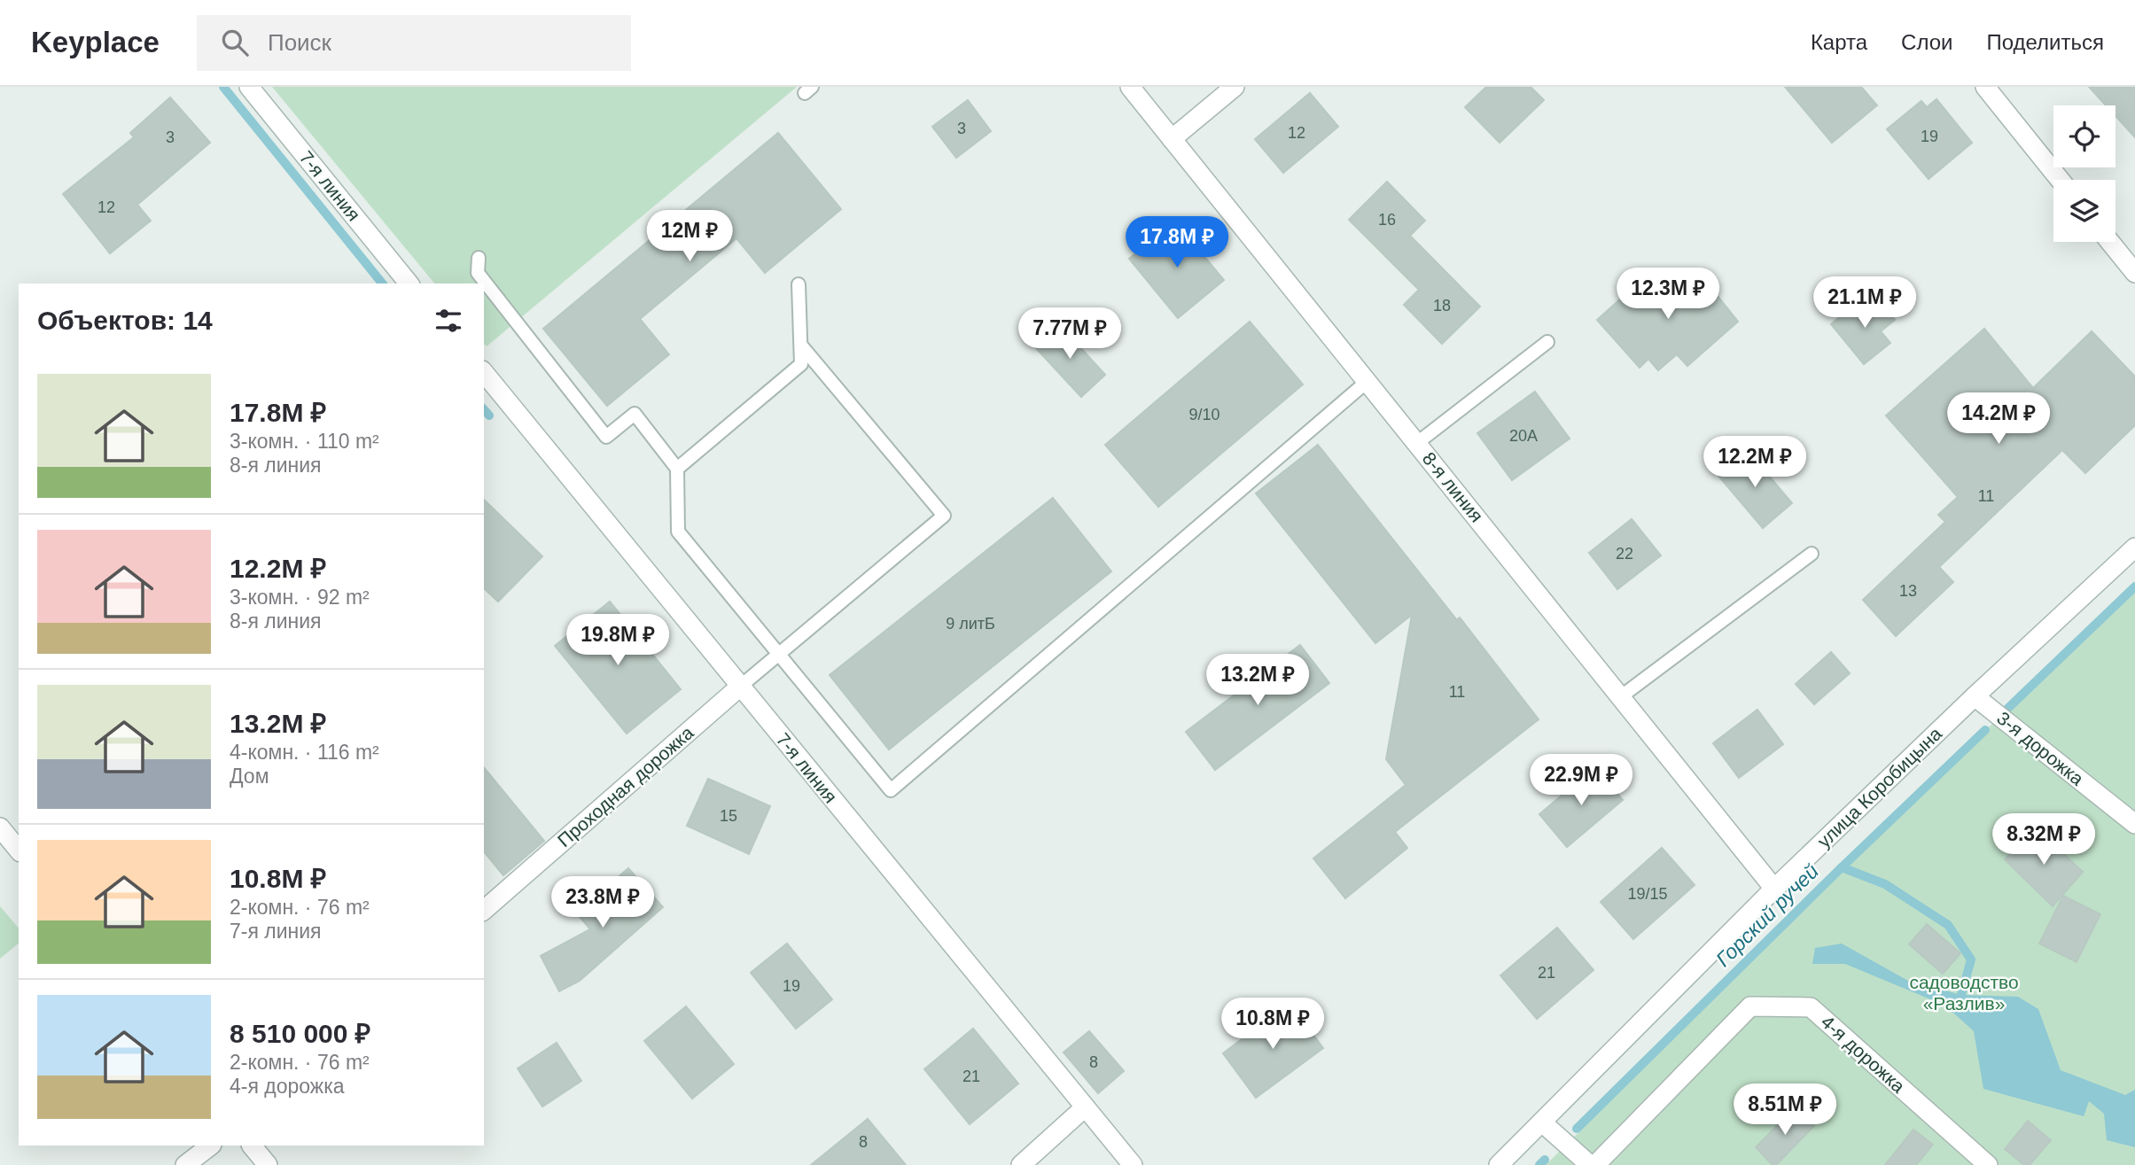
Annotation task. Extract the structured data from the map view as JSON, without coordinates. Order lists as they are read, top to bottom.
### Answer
{
  "streets": {
    "street": [
      "7-я линия",
      "8-я линия",
      "3-я дорожка",
      "Проходная дорожка",
      "улица Коробицына",
      "4-я дорожка"
    ]
  },
  "crossings": [
    ["7-я линия", "Проходная дорожка"],
    ["8-я линия", "улица Коробицына"],
    ["3-я дорожка", "улица Коробицына"]
  ],
  "water": ["Горский ручей"],
  "parks": ["садоводство «Разлив»"],
  "house_numbers": [
    "3",
    "12",
    "19",
    "3",
    "12",
    "16",
    "18",
    "9/10",
    "20А",
    "11",
    "22",
    "13",
    "9 литБ",
    "11",
    "15",
    "19/15",
    "21",
    "19",
    "8",
    "21",
    "8"
  ],
  "page": {
    "header": "Keyplace",
    "search": "Поиск",
    "nav": ["Карта", "Слои", "Поделиться"],
    "price": [
      "12M ₽",
      "17.8M ₽",
      "12.3M ₽",
      "21.1M ₽",
      "7.77M ₽",
      "14.2M ₽",
      "12.2M ₽",
      "19.8M ₽",
      "13.2M ₽",
      "22.9M ₽",
      "8.32M ₽",
      "23.8M ₽",
      "10.8M ₽",
      "8.51M ₽"
    ],
    "heading": "Объектов: 14",
    "list": [
      {
        "name": "17.8M ₽",
        "note": "3-комн. · 110 m² · 8-я линия"
      },
      {
        "name": "12.2M ₽",
        "note": "3-комн. · 92 m² · 8-я линия"
      },
      {
        "name": "13.2M ₽",
        "note": "4-комн. · 116 m² · Дом"
      },
      {
        "name": "10.8M ₽",
        "note": "2-комн. · 76 m² · 7-я линия"
      },
      {
        "name": "8 510 000 ₽",
        "note": "2-комн. · 76 m² · 4-я дорожка"
      }
    ]
  }
}
